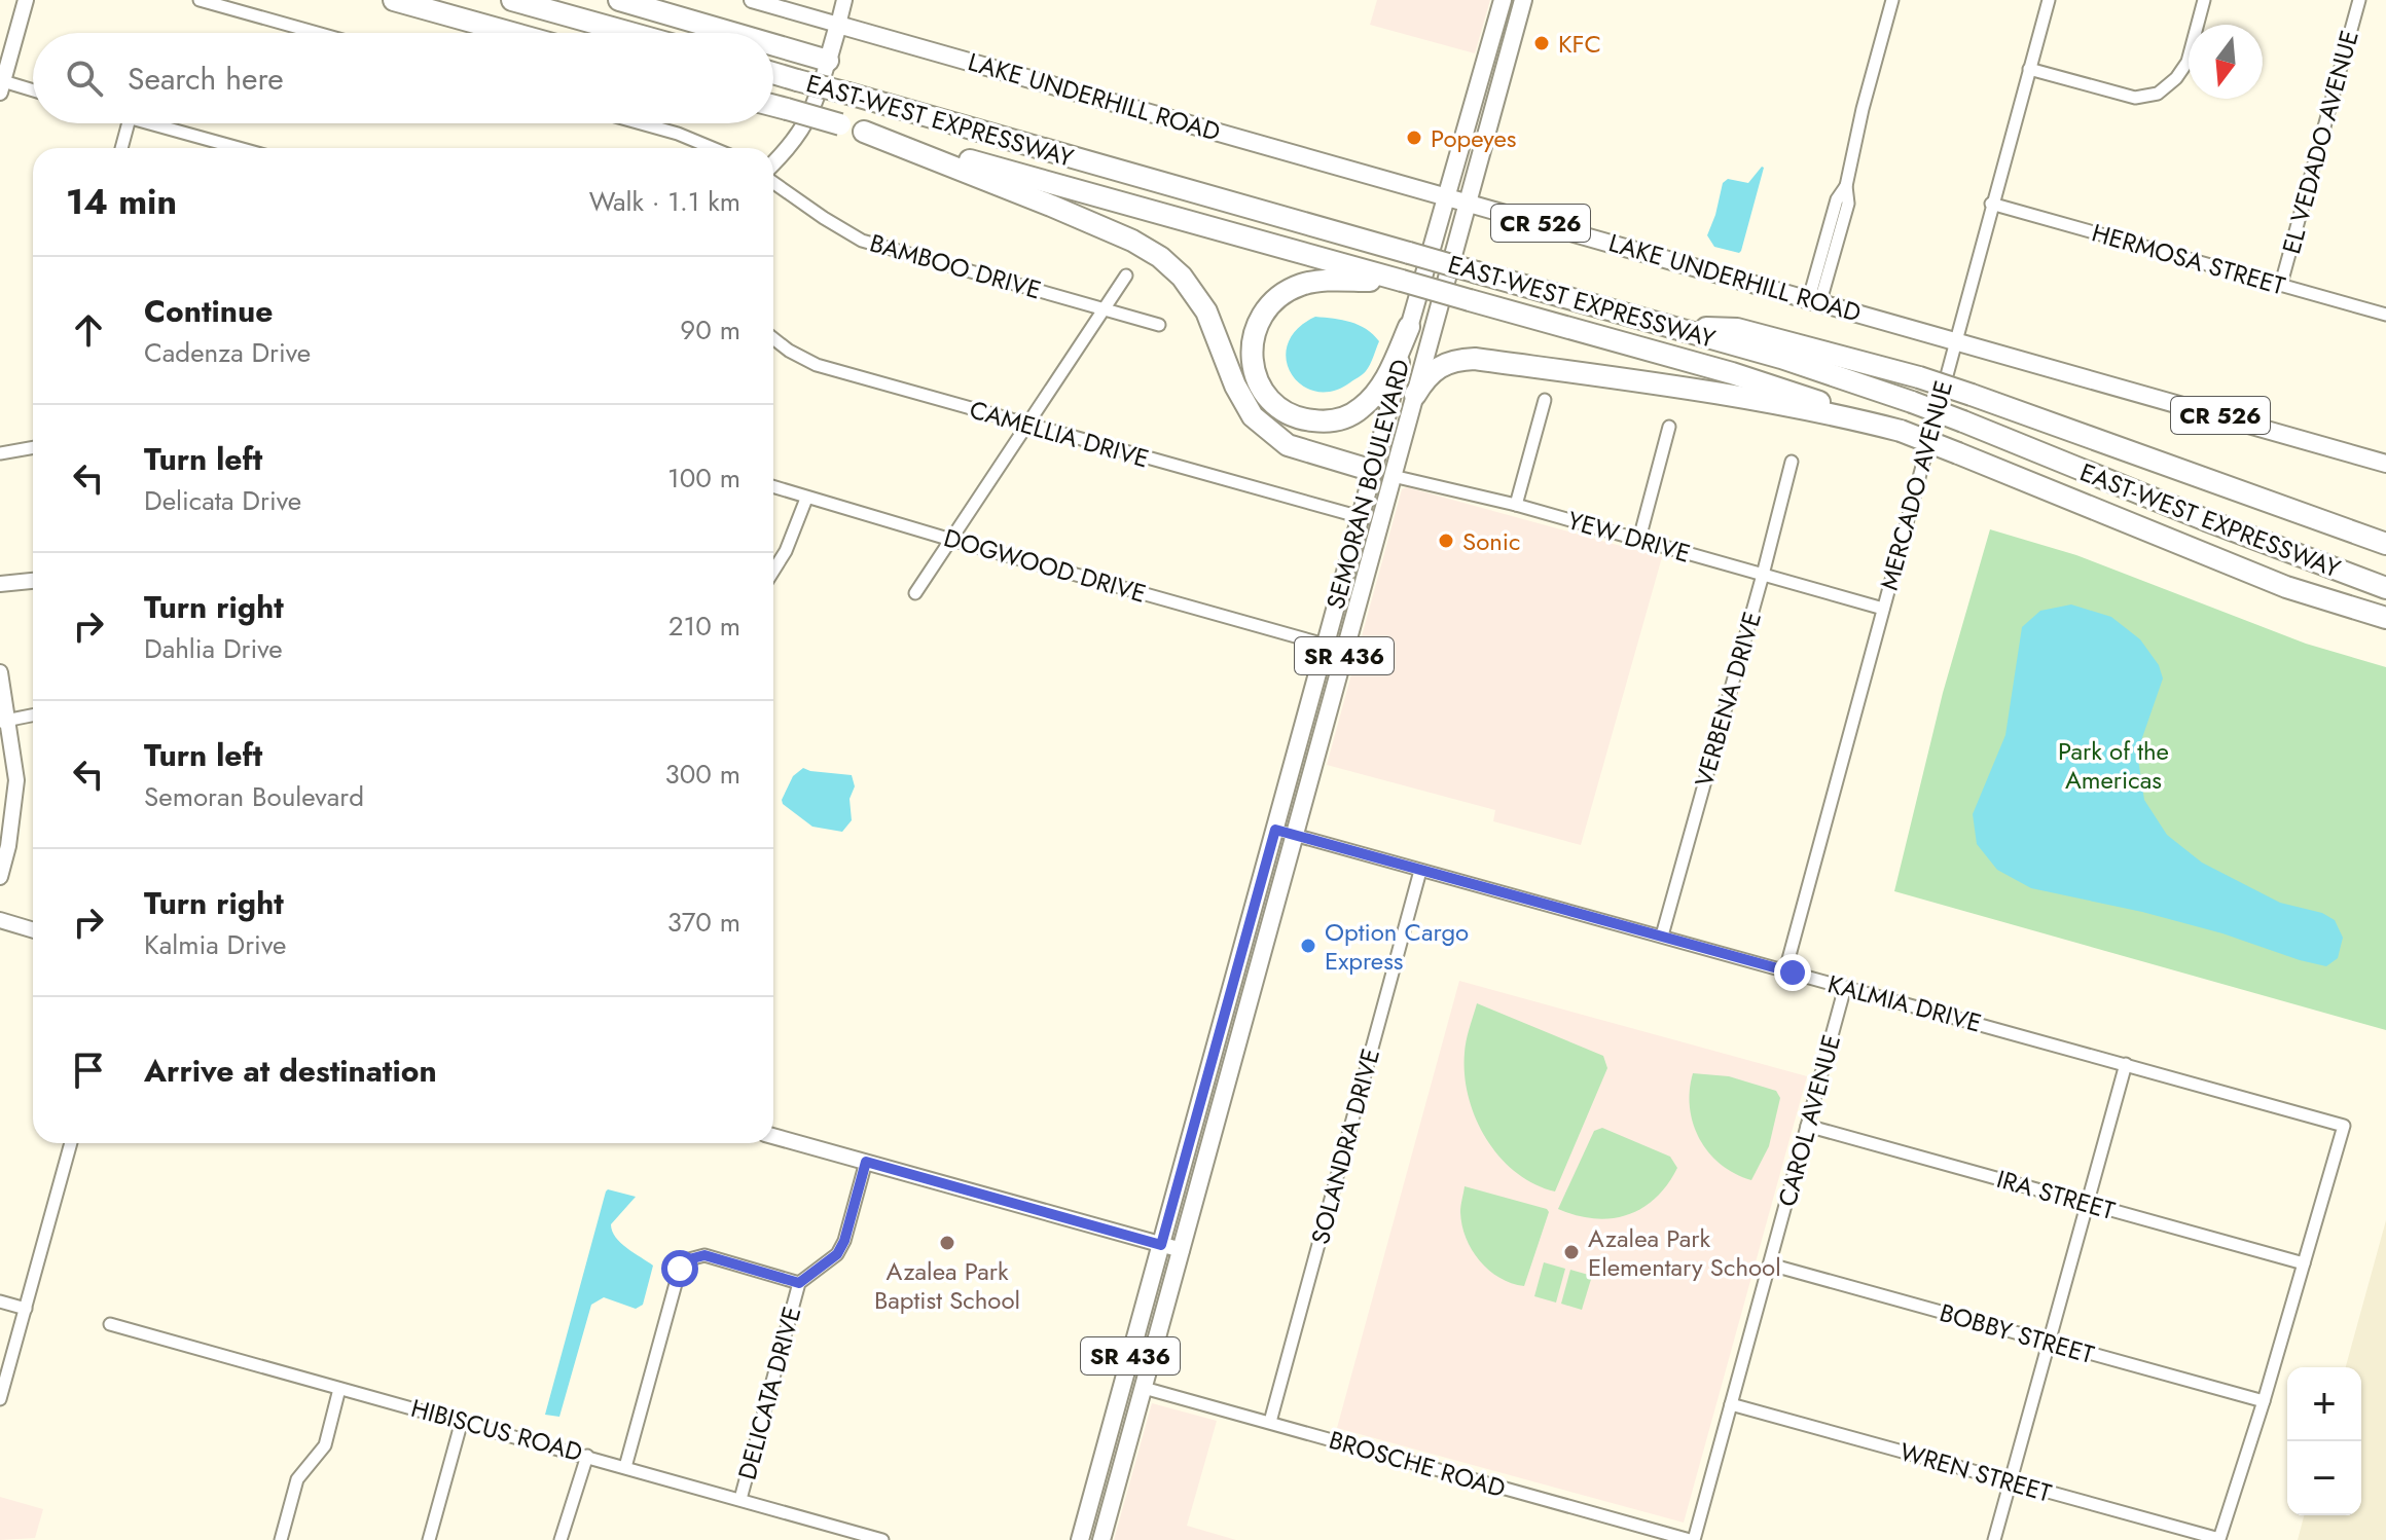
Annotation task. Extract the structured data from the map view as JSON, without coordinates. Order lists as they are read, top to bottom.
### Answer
{
  "streets": {
    "highway": ["EAST-WEST EXPRESSWAY"],
    "main road": [
      "LAKE UNDERHILL ROAD",
      "CR 526",
      "SEMORAN BOULEVARD",
      "SR 436"
    ],
    "street": [
      "EL VEDADO AVENUE",
      "HERMOSA STREET",
      "BAMBOO DRIVE",
      "CAMELLIA DRIVE",
      "MERCADO AVENUE",
      "YEW DRIVE",
      "DOGWOOD DRIVE",
      "VERBENA DRIVE",
      "KALMIA DRIVE",
      "CAROL AVENUE",
      "SOLANDRA DRIVE",
      "IRA STREET",
      "BOBBY STREET",
      "DELICATA DRIVE",
      "HIBISCUS ROAD",
      "BROSCHE ROAD",
      "WREN STREET"
    ]
  },
  "crossings": [
    ["LAKE UNDERHILL ROAD", "SEMORAN BOULEVARD"],
    ["LAKE UNDERHILL ROAD", "MERCADO AVENUE"],
    ["EL VEDADO AVENUE", "HERMOSA STREET"],
    ["HERMOSA STREET", "MERCADO AVENUE"],
    ["CAMELLIA DRIVE", "SEMORAN BOULEVARD"],
    ["SEMORAN BOULEVARD", "YEW DRIVE"],
    ["SEMORAN BOULEVARD", "DOGWOOD DRIVE"],
    ["SEMORAN BOULEVARD", "KALMIA DRIVE"],
    ["SEMORAN BOULEVARD", "BROSCHE ROAD"],
    ["MERCADO AVENUE", "YEW DRIVE"],
    ["MERCADO AVENUE", "KALMIA DRIVE"],
    ["YEW DRIVE", "VERBENA DRIVE"],
    ["VERBENA DRIVE", "KALMIA DRIVE"],
    ["KALMIA DRIVE", "CAROL AVENUE"],
    ["KALMIA DRIVE", "SOLANDRA DRIVE"],
    ["KALMIA DRIVE", "IRA STREET"],
    ["CAROL AVENUE", "IRA STREET"],
    ["CAROL AVENUE", "BOBBY STREET"],
    ["CAROL AVENUE", "BROSCHE ROAD"],
    ["CAROL AVENUE", "WREN STREET"],
    ["SOLANDRA DRIVE", "BROSCHE ROAD"],
    ["DELICATA DRIVE", "HIBISCUS ROAD"]
  ],
  "parks": ["Park of the Americas"],
  "places": [
    "KFC",
    "Popeyes",
    "Sonic",
    "Option Cargo Express",
    "Azalea Park Baptist School",
    "Azalea Park Elementary School"
  ],
  "north": "bottom",
  "page": {
    "search": "Search here",
    "heading": ["14 min", "Walk · 1.1 km"],
    "list": [
      ["Continue", "Cadenza Drive", "90 m"],
      ["Turn left", "Delicata Drive", "100 m"],
      ["Turn right", "Dahlia Drive", "210 m"],
      ["Turn left", "Semoran Boulevard", "300 m"],
      ["Turn right", "Kalmia Drive", "370 m"],
      "Arrive at destination"
    ],
    "map_buttons": ["+", "−"]
  }
}
